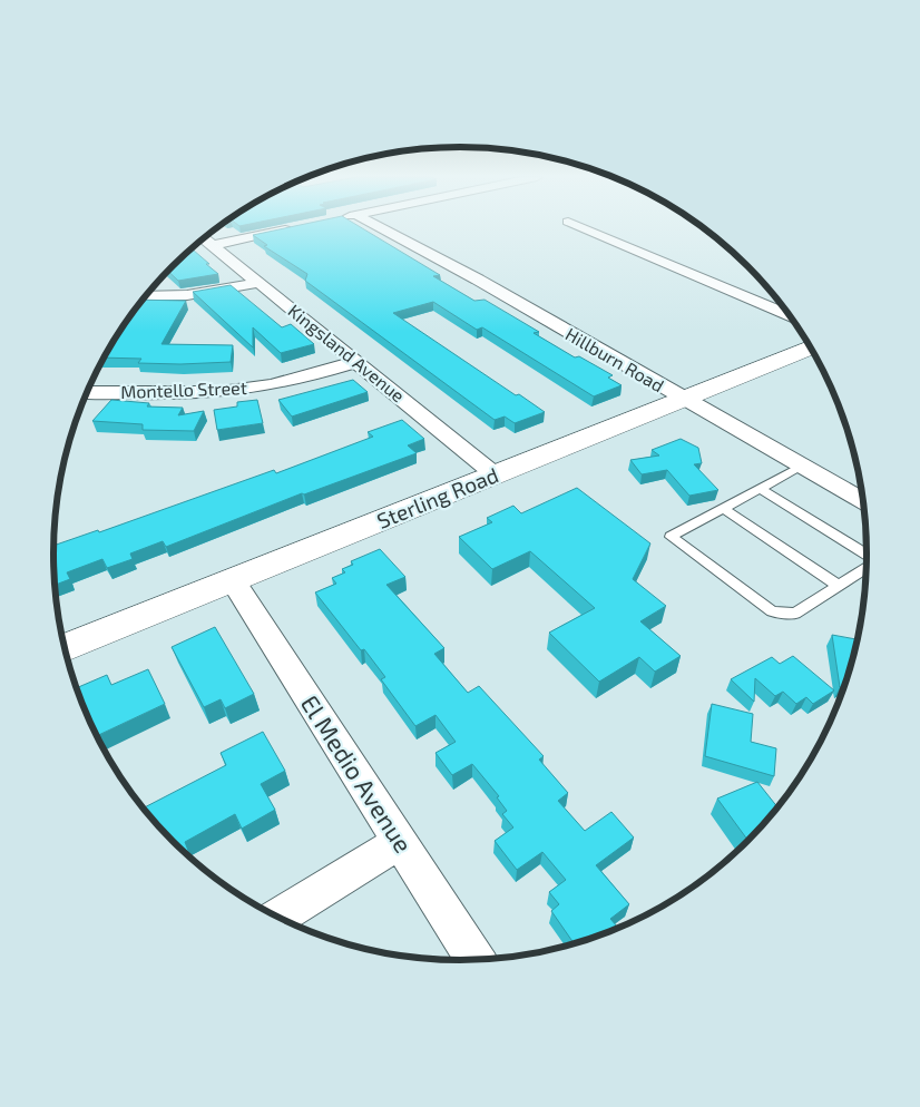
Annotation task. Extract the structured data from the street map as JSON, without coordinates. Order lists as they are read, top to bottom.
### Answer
{
  "streets": {
    "street": [
      "Kingsland Avenue",
      "Hillburn Road",
      "Montello Street",
      "Sterling Road",
      "El Medio Avenue"
    ]
  },
  "crossings": [
    ["Kingsland Avenue", "Montello Street"],
    ["Kingsland Avenue", "Sterling Road"],
    ["Hillburn Road", "Sterling Road"],
    ["Sterling Road", "El Medio Avenue"]
  ]
}
